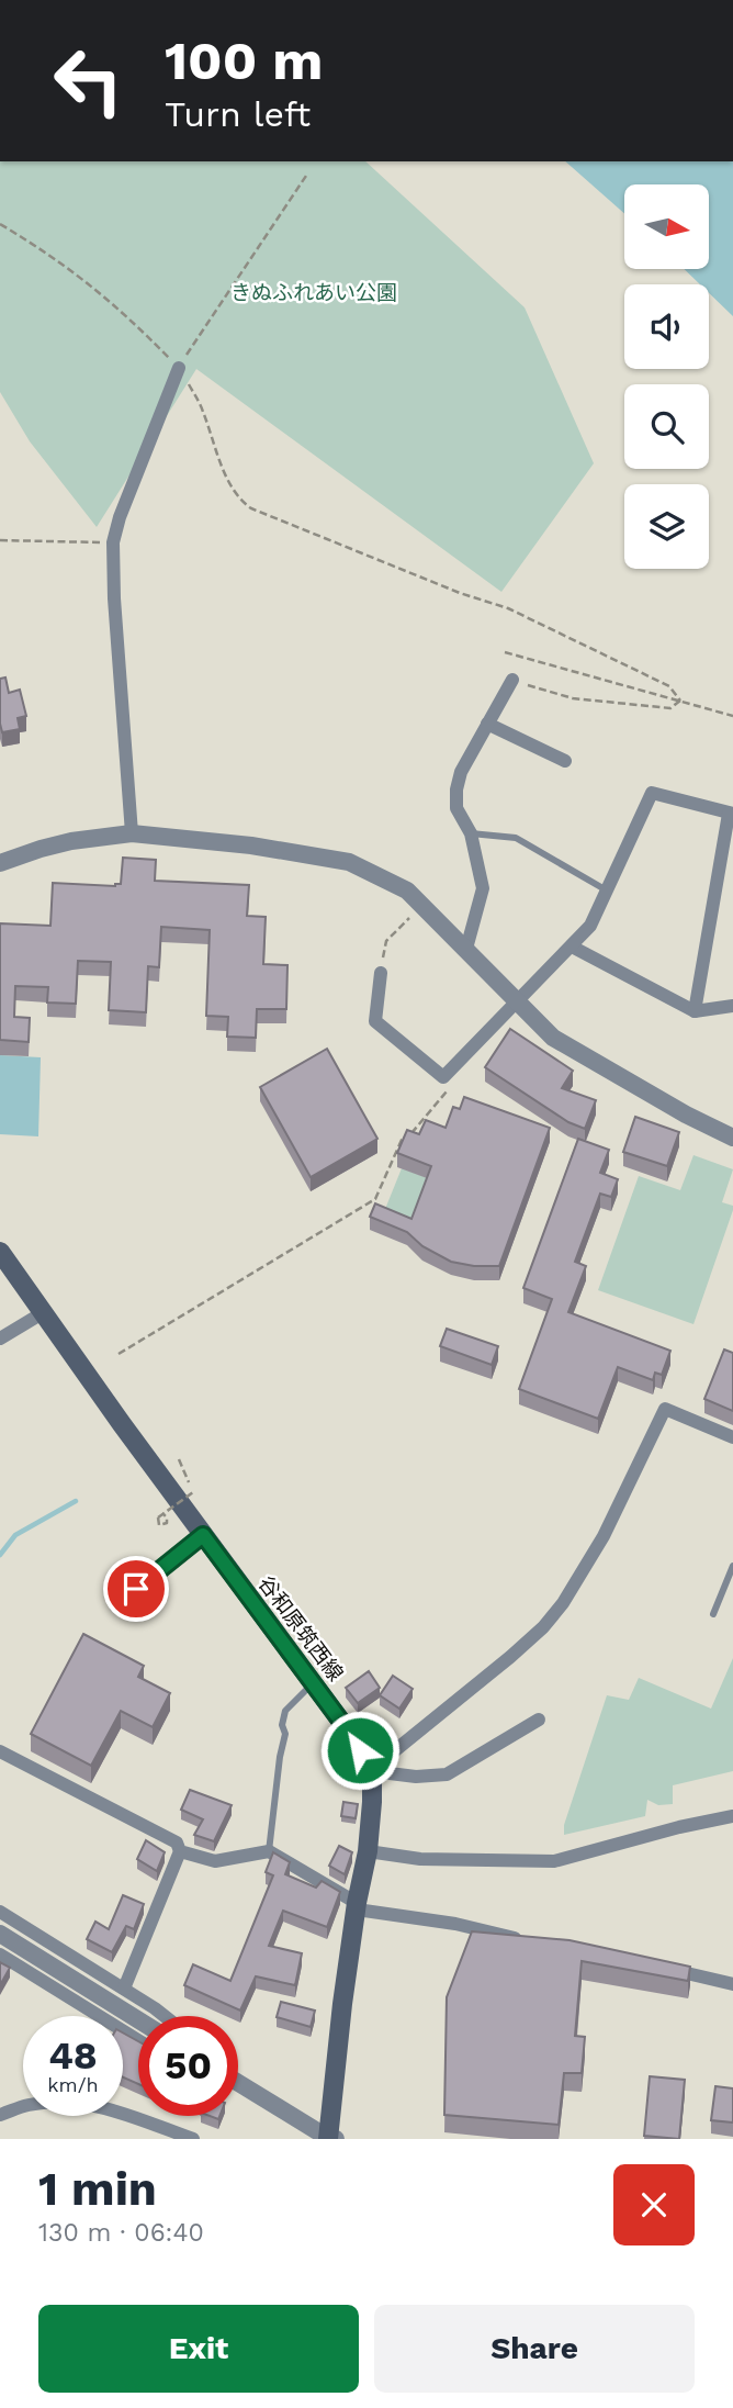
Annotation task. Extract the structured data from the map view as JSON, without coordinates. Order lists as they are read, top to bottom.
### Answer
{
  "streets": {
    "main road": ["谷和原筑西線"]
  },
  "parks": ["きぬふれあい公園"],
  "north": "right",
  "page": {
    "turn": ["100 m", "Turn left"],
    "speed": "48 km/h",
    "limit": "50",
    "heading": ["1 min", "130 m · 06:40"],
    "buttons": ["Exit", "Share"]
  }
}
